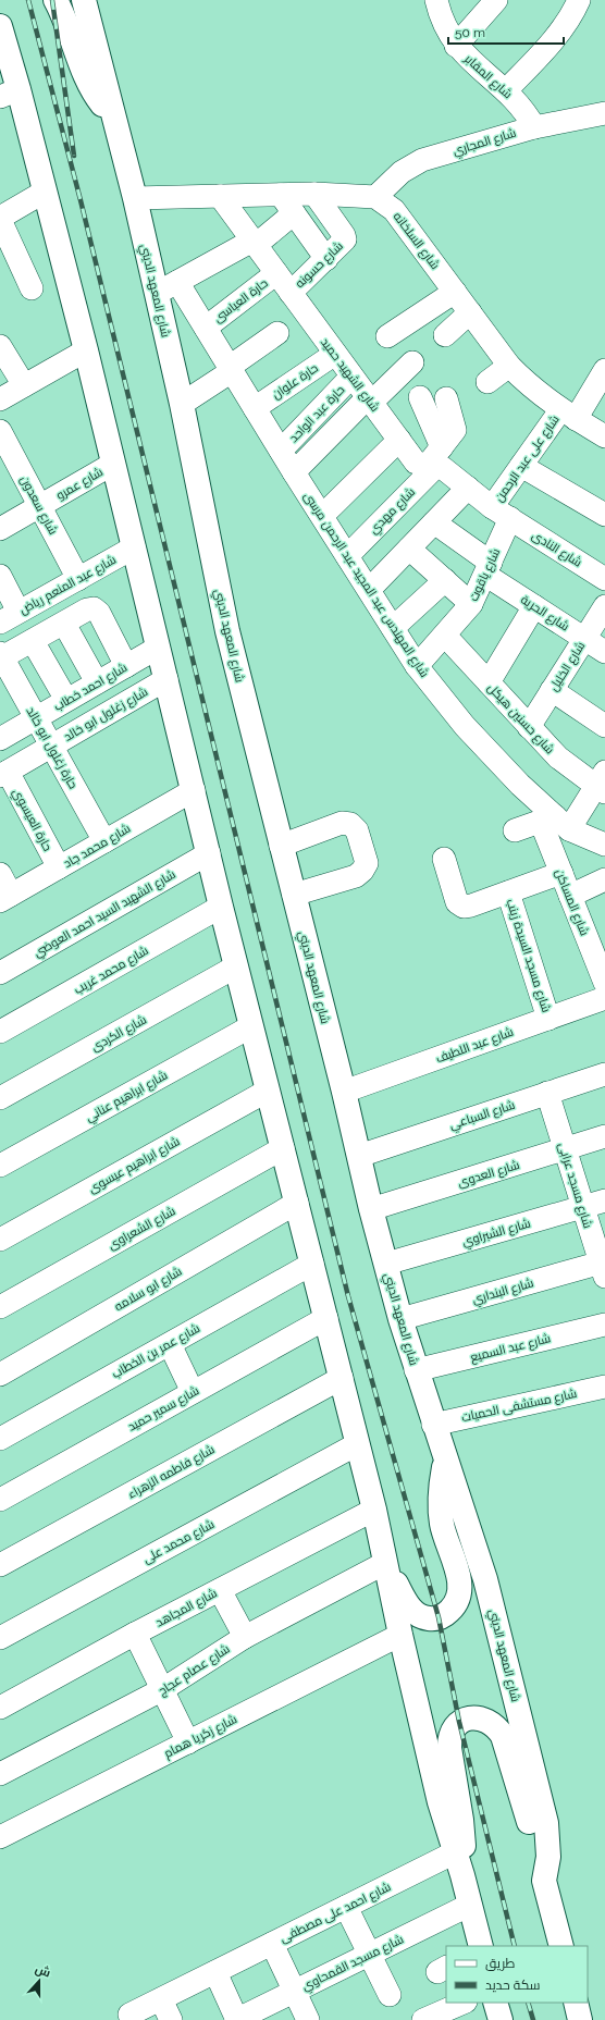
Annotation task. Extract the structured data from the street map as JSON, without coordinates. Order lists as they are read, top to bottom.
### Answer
{
  "streets": {
    "main road": ["شارع المعهد الديني"],
    "street": [
      "شارع المقابر",
      "شارع المجاري",
      "شارع السلخانه",
      "شارع حسونه",
      "حارة العباسى",
      "شارع الشهيد حميد",
      "حارة علوان",
      "حارة عبد الواحد",
      "شارع على عبد الرحمن",
      "شارع عمرو",
      "شارع سعدون",
      "شارع مهدي",
      "شارع النادى",
      "شارع ياقوت",
      "شارع عبد المنعم رياض",
      "شارع المهندس عبد المجيد عبد الرحمن مرسى",
      "شارع الحرية",
      "شارع الخليل",
      "شارع احمد خطاب",
      "شارع زغلول ابو خالد",
      "شارع حسنين هيكل",
      "حارة زغلول ابو خالد",
      "حارة العيسوي",
      "شارع محمد جاد",
      "شارع المساكن",
      "شارع الشهيد السيد احمد العوضي",
      "شارع مسجد السيدة زينب",
      "شارع محمد غريب",
      "شارع الكردى",
      "شارع عبد اللطيف",
      "شارع ابراهيم عناني",
      "شارع السباعي",
      "شارع ابراهيم عيسوى",
      "شارع العدوى",
      "شارع مسجد عرابى",
      "شارع الشعراوى",
      "شارع الشبراوي",
      "شارع ابو سلامه",
      "شارع البنداري",
      "شارع عبد السميع",
      "شارع عمر بن الخطاب",
      "شارع مستشفى الحميات",
      "شارع سمير حميد",
      "شارع فاطمه الزهراء",
      "شارع محمد على",
      "شارع المجاهد",
      "شارع عصام عجاج",
      "شارع زكريا همام",
      "شارع احمد على مصطفى",
      "شارع مسجد القمحاوي"
    ]
  },
  "crossings": [
    ["شارع المقابر", "شارع المجاري"],
    ["شارع المجاري", "شارع السلخانه"],
    ["شارع السلخانه", "شارع على عبد الرحمن"],
    ["شارع حسونه", "شارع الشهيد حميد"],
    ["شارع المعهد الديني", "شارع عبد اللطيف"],
    ["شارع المعهد الديني", "شارع السباعي"],
    ["شارع المعهد الديني", "شارع العدوى"],
    ["شارع المعهد الديني", "شارع الشبراوي"],
    ["شارع المعهد الديني", "شارع البنداري"],
    ["شارع المعهد الديني", "شارع عبد السميع"],
    ["شارع المعهد الديني", "شارع مستشفى الحميات"],
    ["حارة العباسى", "شارع الشهيد حميد"],
    ["حارة العباسى", "شارع المهندس عبد المجيد عبد الرحمن مرسى"],
    ["شارع الشهيد حميد", "حارة علوان"],
    ["شارع الشهيد حميد", "حارة عبد الواحد"],
    ["شارع الشهيد حميد", "شارع على عبد الرحمن"],
    ["شارع الشهيد حميد", "شارع مهدي"],
    ["شارع الشهيد حميد", "شارع النادى"],
    ["شارع الشهيد حميد", "شارع ياقوت"],
    ["حارة علوان", "شارع المهندس عبد المجيد عبد الرحمن مرسى"],
    ["حارة عبد الواحد", "شارع المهندس عبد المجيد عبد الرحمن مرسى"],
    ["شارع على عبد الرحمن", "شارع النادى"],
    ["شارع على عبد الرحمن", "شارع ياقوت"],
    ["شارع عمرو", "شارع سعدون"],
    ["شارع سعدون", "شارع عبد المنعم رياض"],
    ["شارع مهدي", "شارع المهندس عبد المجيد عبد الرحمن مرسى"],
    ["شارع النادى", "شارع ياقوت"],
    ["شارع ياقوت", "شارع المهندس عبد المجيد عبد الرحمن مرسى"],
    ["شارع ياقوت", "شارع الحرية"],
    ["شارع ياقوت", "شارع حسنين هيكل"],
    ["شارع المهندس عبد المجيد عبد الرحمن مرسى", "شارع المساكن"],
    ["شارع الحرية", "شارع الخليل"],
    ["شارع الخليل", "شارع حسنين هيكل"],
    ["شارع احمد خطاب", "حارة زغلول ابو خالد"],
    ["شارع زغلول ابو خالد", "حارة زغلول ابو خالد"],
    ["شارع زغلول ابو خالد", "حارة العيسوي"],
    ["حارة زغلول ابو خالد", "شارع محمد جاد"],
    ["حارة العيسوي", "شارع محمد جاد"],
    ["شارع مسجد السيدة زينب", "شارع عبد اللطيف"],
    ["شارع السباعي", "شارع مسجد عرابى"],
    ["شارع العدوى", "شارع مسجد عرابى"],
    ["شارع مسجد عرابى", "شارع الشبراوي"],
    ["شارع مسجد عرابى", "شارع البنداري"]
  ],
  "legend": ["طريق", "سكة حديد"],
  "scale_bar": "50 m",
  "north": "top"
}
